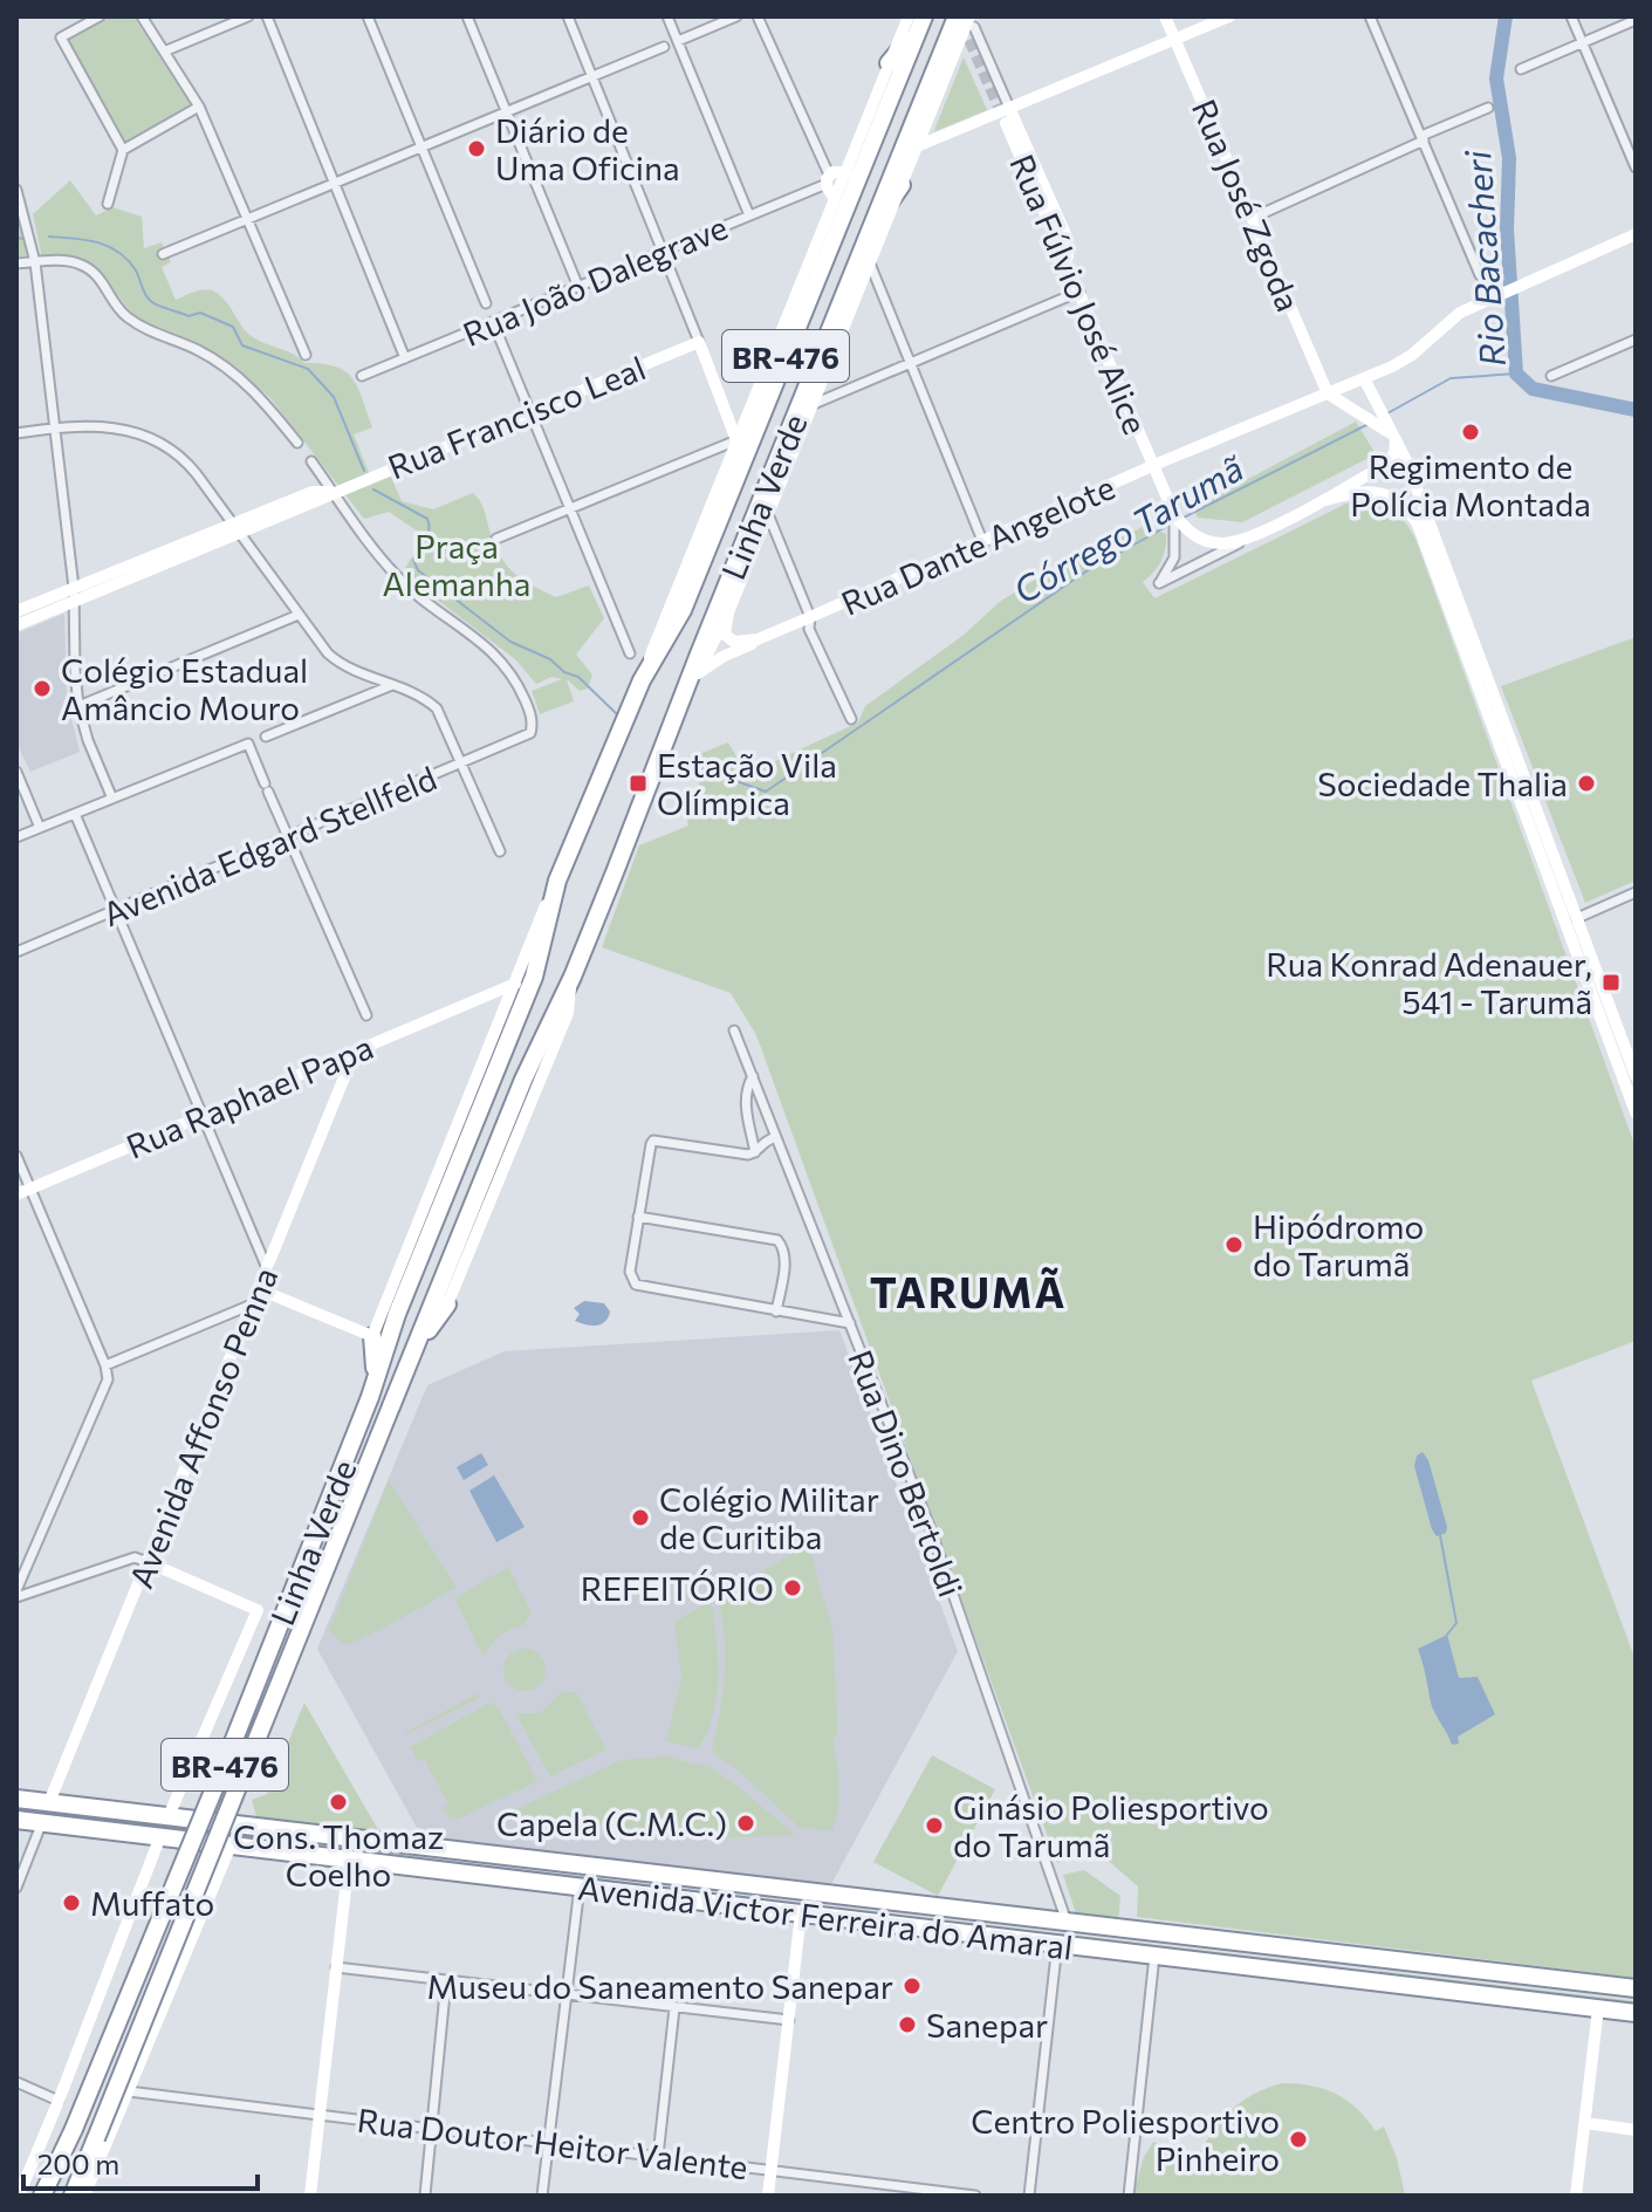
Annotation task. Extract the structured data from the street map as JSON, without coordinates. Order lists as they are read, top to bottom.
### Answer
{
  "streets": {
    "highway": ["BR-476", "Linha Verde", "Avenida Victor Ferreira do Amaral"],
    "main road": [
      "Rua José Zgoda",
      "Rua Fúlvio José Alice",
      "Rua Francisco Leal",
      "Rua Dante Angelote",
      "Rua Raphael Papa",
      "Avenida Affonso Penna"
    ],
    "street": [
      "Rua João Dalegrave",
      "Avenida Edgard Stellfeld",
      "Rua Dino Bertoldi",
      "Rua Doutor Heitor Valente"
    ]
  },
  "crossings": [
    ["Rua José Zgoda", "Rua Dante Angelote"],
    ["Rua Fúlvio José Alice", "Rua Dante Angelote"],
    ["Rua Francisco Leal", "Avenida Edgard Stellfeld"],
    ["Linha Verde", "Rua Raphael Papa"],
    ["Linha Verde", "Avenida Affonso Penna"],
    ["Linha Verde", "Avenida Victor Ferreira do Amaral"],
    ["Rua Raphael Papa", "Avenida Affonso Penna"],
    ["Avenida Affonso Penna", "Avenida Victor Ferreira do Amaral"],
    ["Rua Dino Bertoldi", "Avenida Victor Ferreira do Amaral"]
  ],
  "districts": ["TARUMÃ"],
  "water": ["Rio Bacacheri", "Córrego Tarumã"],
  "parks": ["Praça Alemanha"],
  "places": {
    "other": [
      "Diário de Uma Oficina",
      "Regimento de Polícia Montada",
      "Colégio Estadual Amâncio Mouro",
      "Sociedade Thalia",
      "Hipódromo do Tarumã",
      "Colégio Militar de Curitiba",
      "REFEITÓRIO",
      "Cons. Thomaz Coelho",
      "Capela (C.M.C.)",
      "Ginásio Poliesportivo do Tarumã",
      "Muffato",
      "Museu do Saneamento Sanepar",
      "Sanepar",
      "Centro Poliesportivo Pinheiro"
    ],
    "transit": ["Estação Vila Olímpica", "Rua Konrad Adenauer, 541 - Tarumã"]
  },
  "scale_bar": "200 m"
}
